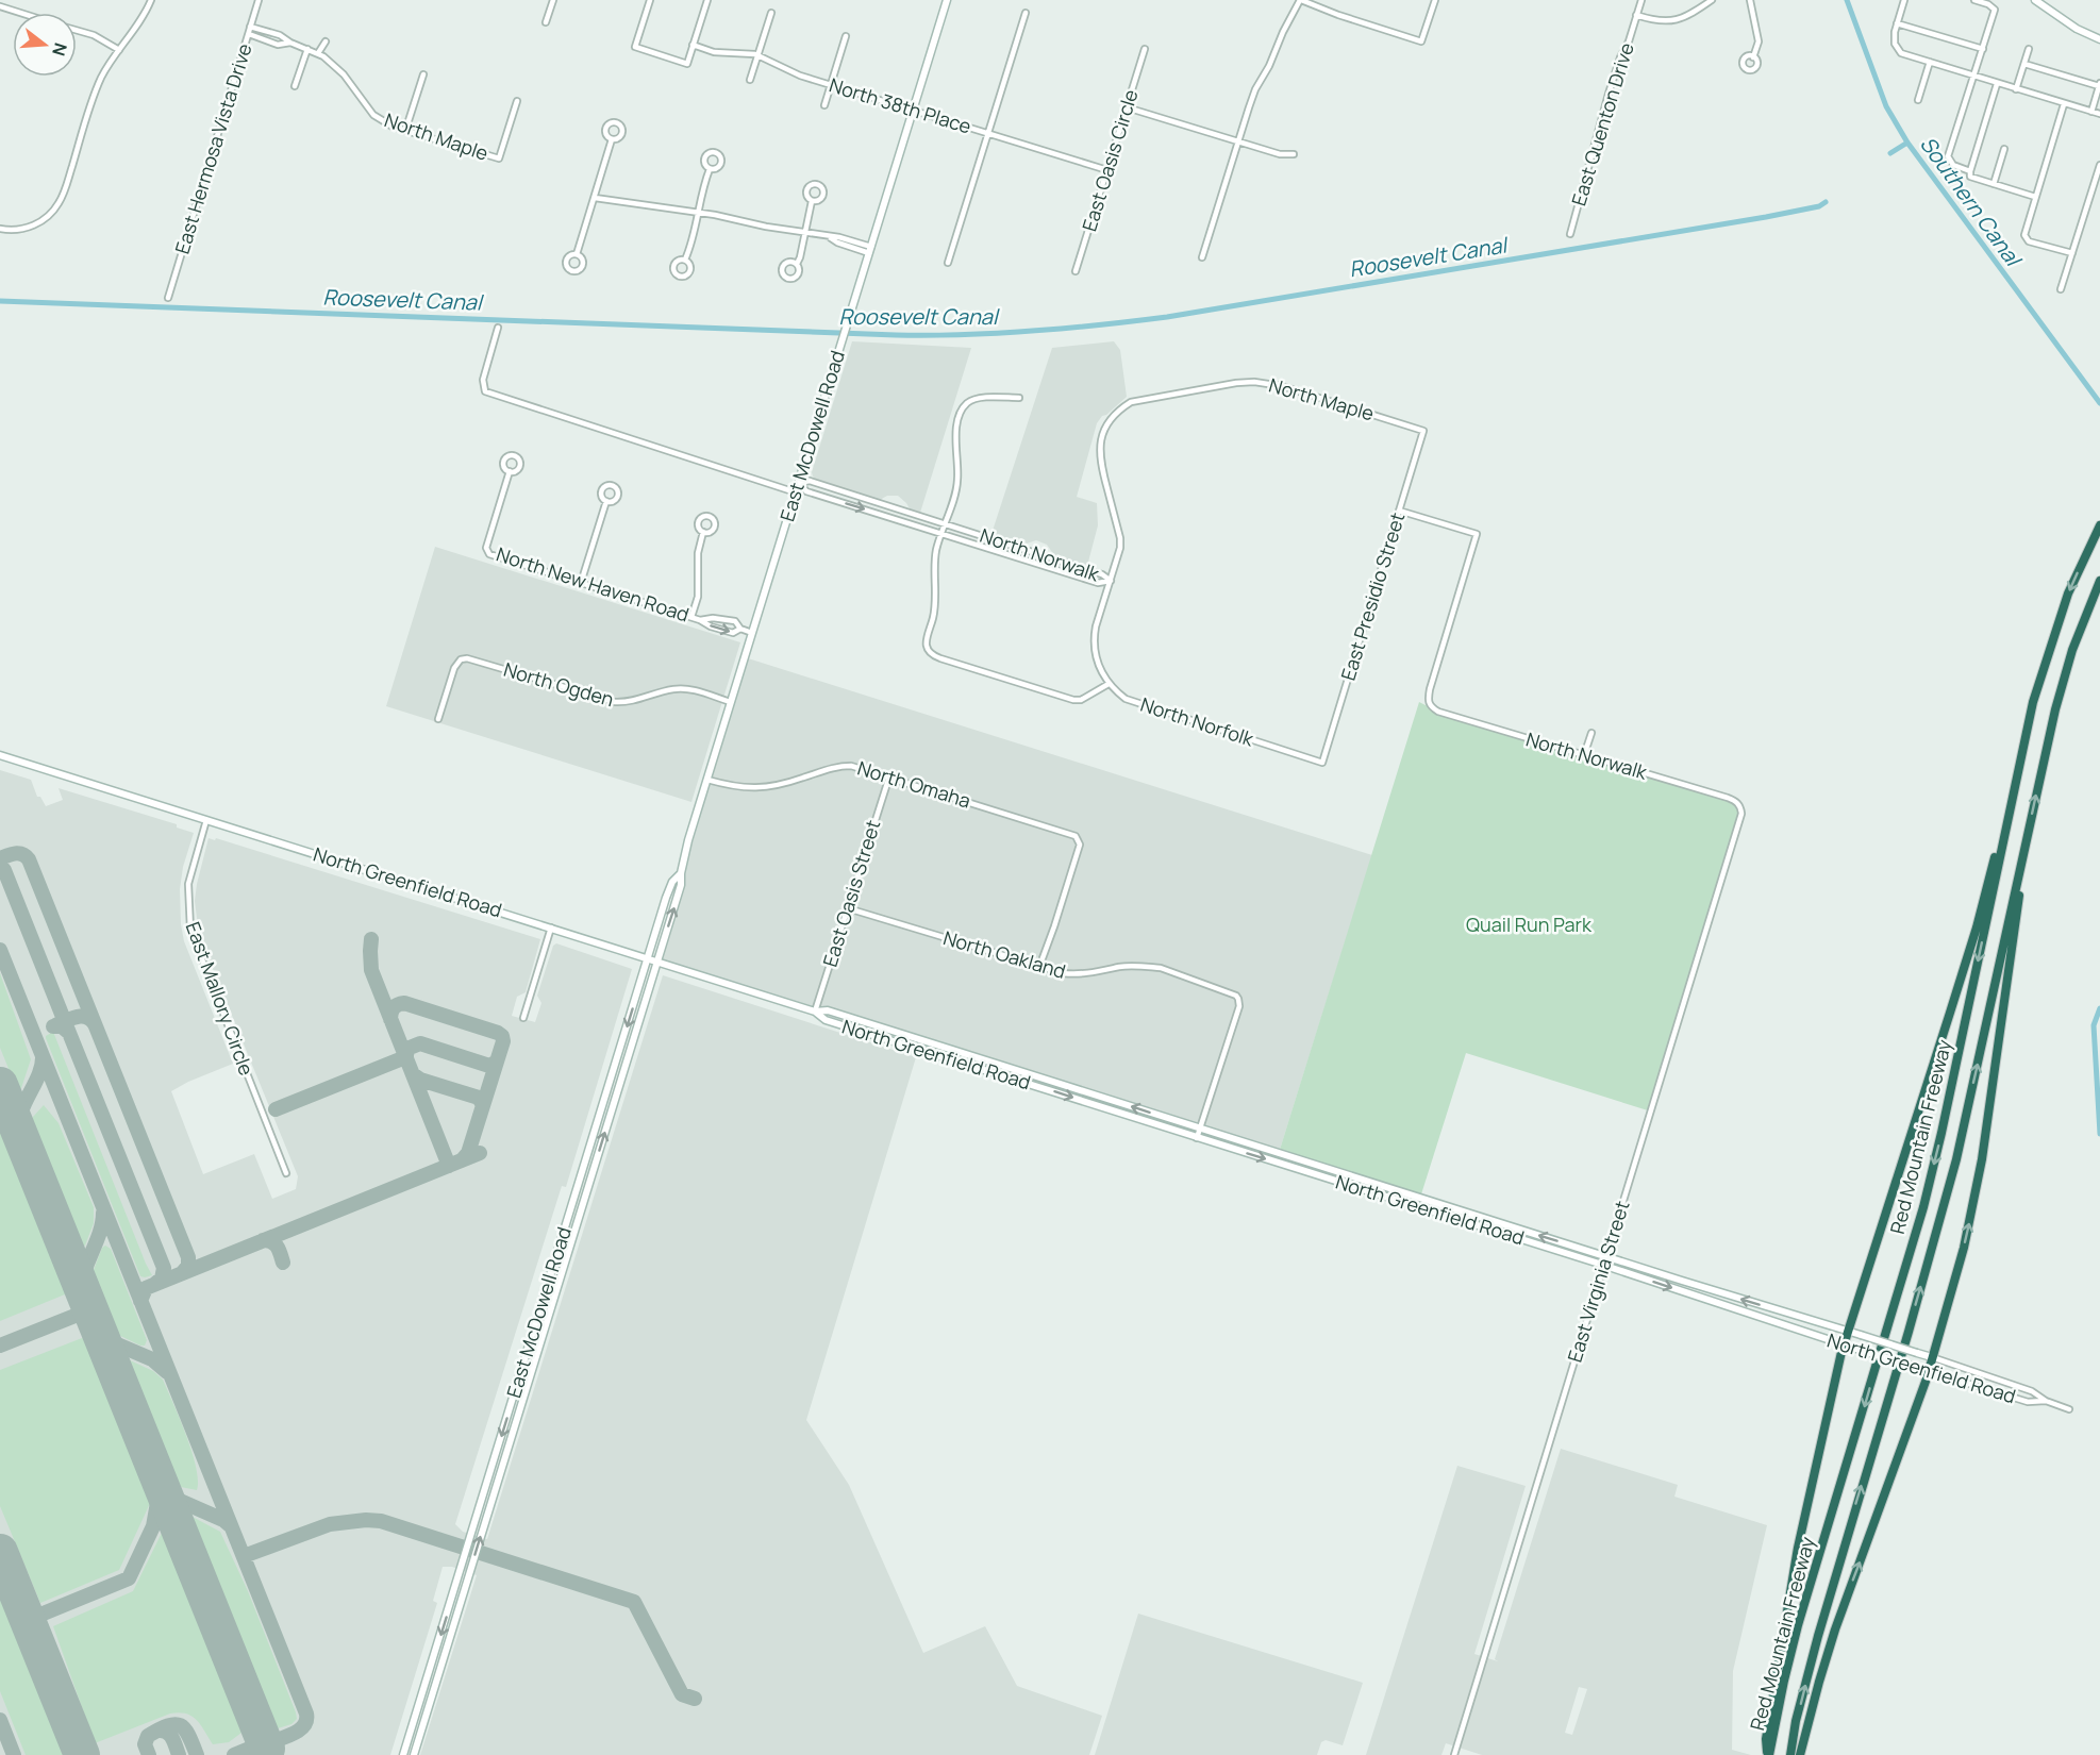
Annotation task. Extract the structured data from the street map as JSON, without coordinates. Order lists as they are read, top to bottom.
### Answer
{
  "streets": {
    "highway": ["Red Mountain Freeway"],
    "main road": ["East McDowell Road", "North Greenfield Road"],
    "street": [
      "North 38th Place",
      "East Quenton Drive",
      "North Maple",
      "East Hermosa Vista Drive",
      "East Oasis Circle",
      "North Norwalk",
      "North New Haven Road",
      "East Presidio Street",
      "North Ogden",
      "North Norfolk",
      "North Omaha",
      "East Oasis Street",
      "North Oakland",
      "East Mallory Circle",
      "East Virginia Street"
    ]
  },
  "crossings": [
    ["North 38th Place", "East Oasis Circle"],
    ["North 38th Place", "East McDowell Road"],
    ["North Maple", "East Hermosa Vista Drive"],
    ["North Maple", "North Norwalk"],
    ["North Maple", "East Presidio Street"],
    ["East McDowell Road", "North Norwalk"],
    ["East McDowell Road", "North New Haven Road"],
    ["East McDowell Road", "North Ogden"],
    ["East McDowell Road", "North Omaha"],
    ["East McDowell Road", "North Greenfield Road"],
    ["North Norwalk", "East Presidio Street"],
    ["North Norwalk", "East Virginia Street"],
    ["East Presidio Street", "North Norfolk"],
    ["North Omaha", "East Oasis Street"],
    ["North Omaha", "North Oakland"],
    ["North Greenfield Road", "East Oasis Street"],
    ["North Greenfield Road", "North Oakland"],
    ["North Greenfield Road", "East Mallory Circle"],
    ["North Greenfield Road", "East Virginia Street"],
    ["East Oasis Street", "North Oakland"]
  ],
  "water": ["Southern Canal", "Roosevelt Canal"],
  "parks": ["Quail Run Park"],
  "north": "right"
}
